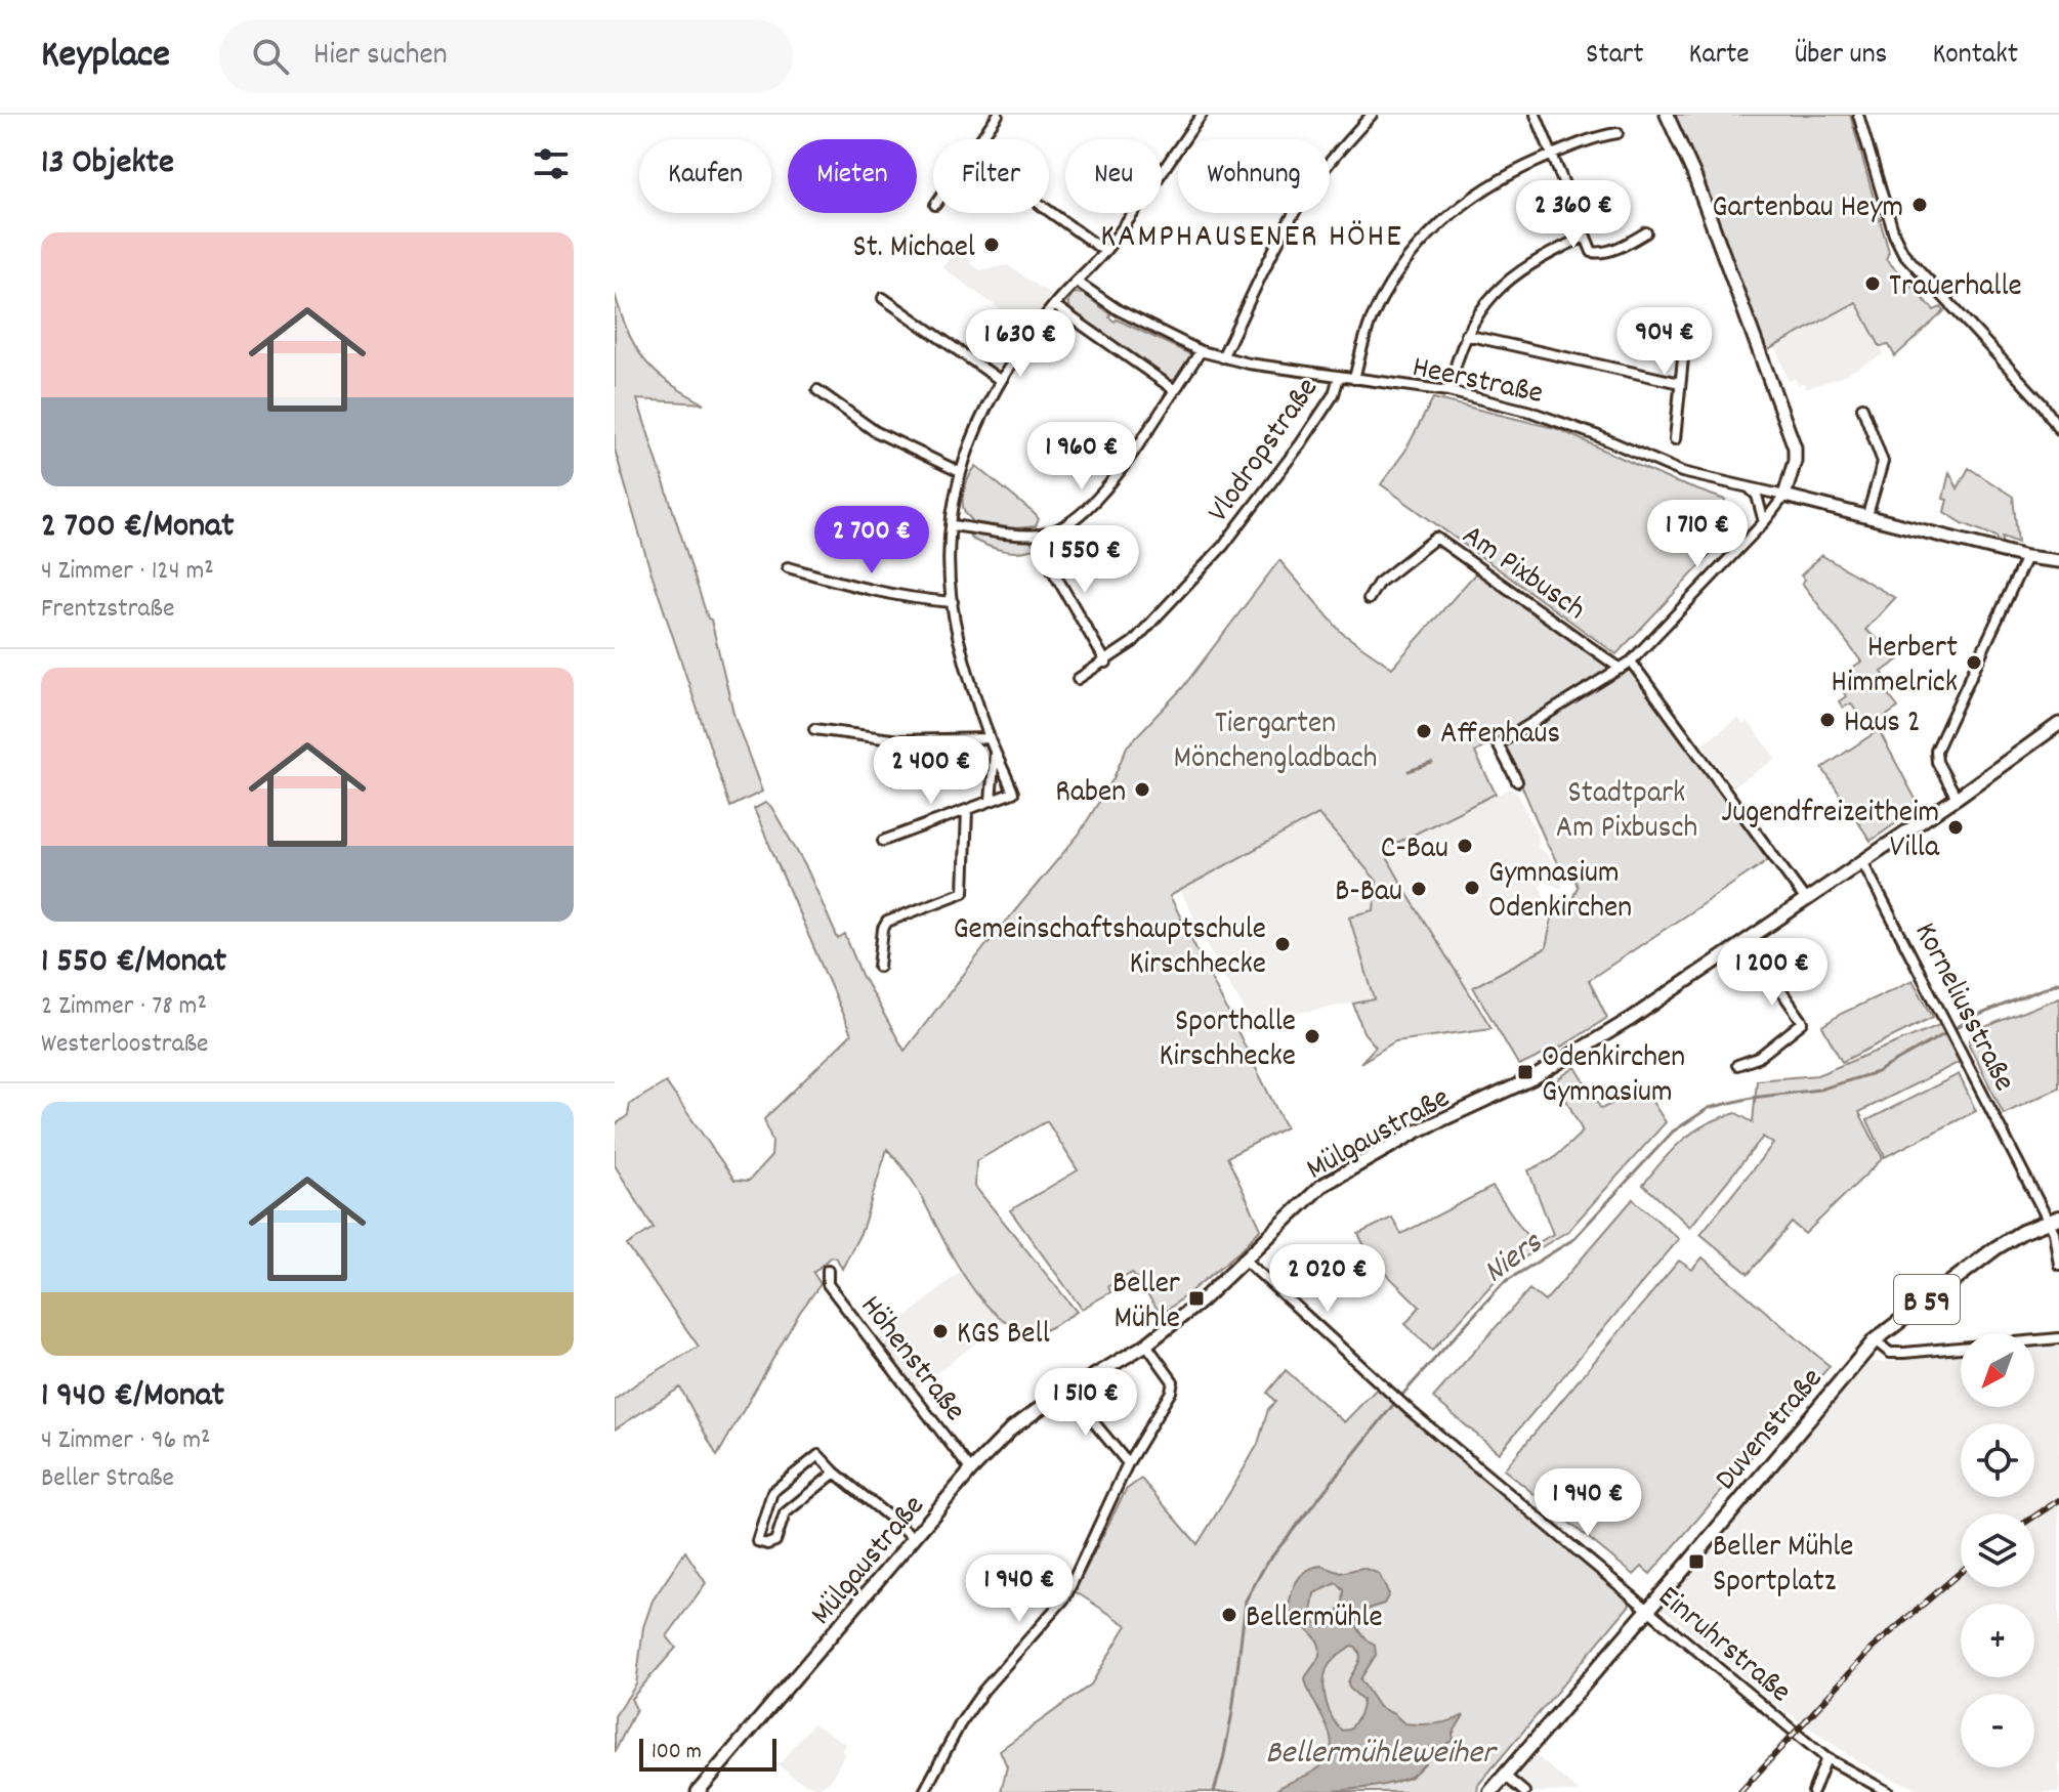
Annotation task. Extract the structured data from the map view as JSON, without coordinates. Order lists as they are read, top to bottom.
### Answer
{
  "streets": {
    "main road": ["B 59", "Duvenstraße"],
    "street": [
      "Heerstraße",
      "Vlodropstraße",
      "Am Pixbusch",
      "Korneliusstraße",
      "Mülgaustraße",
      "Höhenstraße",
      "Einruhrstraße"
    ]
  },
  "crossings": [
    ["Heerstraße", "Vlodropstraße"],
    ["Korneliusstraße", "Mülgaustraße"],
    ["Korneliusstraße", "Duvenstraße"],
    ["Mülgaustraße", "Höhenstraße"],
    ["Mülgaustraße", "Einruhrstraße"],
    ["Duvenstraße", "Einruhrstraße"]
  ],
  "districts": ["KAMPHAUSENER HÖHE"],
  "water": ["Niers", "Bellermühleweiher"],
  "parks": ["Tiergarten Mönchengladbach", "Stadtpark Am Pixbusch"],
  "places": {
    "other": [
      "Gartenbau Heym",
      "St. Michael",
      "Trauerhalle",
      "Herbert Himmelrick",
      "Haus 2",
      "Affenhaus",
      "Raben",
      "Jugendfreizeitheim Villa",
      "C-Bau",
      "Gymnasium Odenkirchen",
      "B-Bau",
      "Gemeinschaftshauptschule Kirschhecke",
      "Sporthalle Kirschhecke",
      "KGS Bell",
      "Bellermühle"
    ],
    "transit": ["Odenkirchen Gymnasium", "Beller Mühle", "Beller Mühle Sportplatz"]
  },
  "scale_bar": "100 m",
  "north": "bottom left",
  "page": {
    "header": "Keyplace",
    "search": "Hier suchen",
    "nav": [
      "Start",
      "Karte",
      "Über uns",
      "Kontakt"
    ],
    "heading": "13 Objekte",
    "chip": [
      "Kaufen",
      "Mieten",
      "Filter",
      "Neu",
      "Wohnung"
    ],
    "price": [
      "2 360 €",
      "904 €",
      "1 630 €",
      "1 960 €",
      "1 710 €",
      "2 700 €",
      "1 550 €",
      "2 400 €",
      "1 200 €",
      "2 020 €",
      "1 510 €",
      "1 940 €",
      "1 940 €"
    ],
    "list": [
      {
        "name": "2 700 €/Monat",
        "note": "4 Zimmer · 124 m² · Frentzstraße"
      },
      {
        "name": "1 550 €/Monat",
        "note": "2 Zimmer · 78 m² · Westerloostraße"
      },
      {
        "name": "1 940 €/Monat",
        "note": "4 Zimmer · 96 m² · Beller Straße"
      }
    ],
    "map_buttons": ["+", "−"],
    "scale": "100 m"
  }
}
